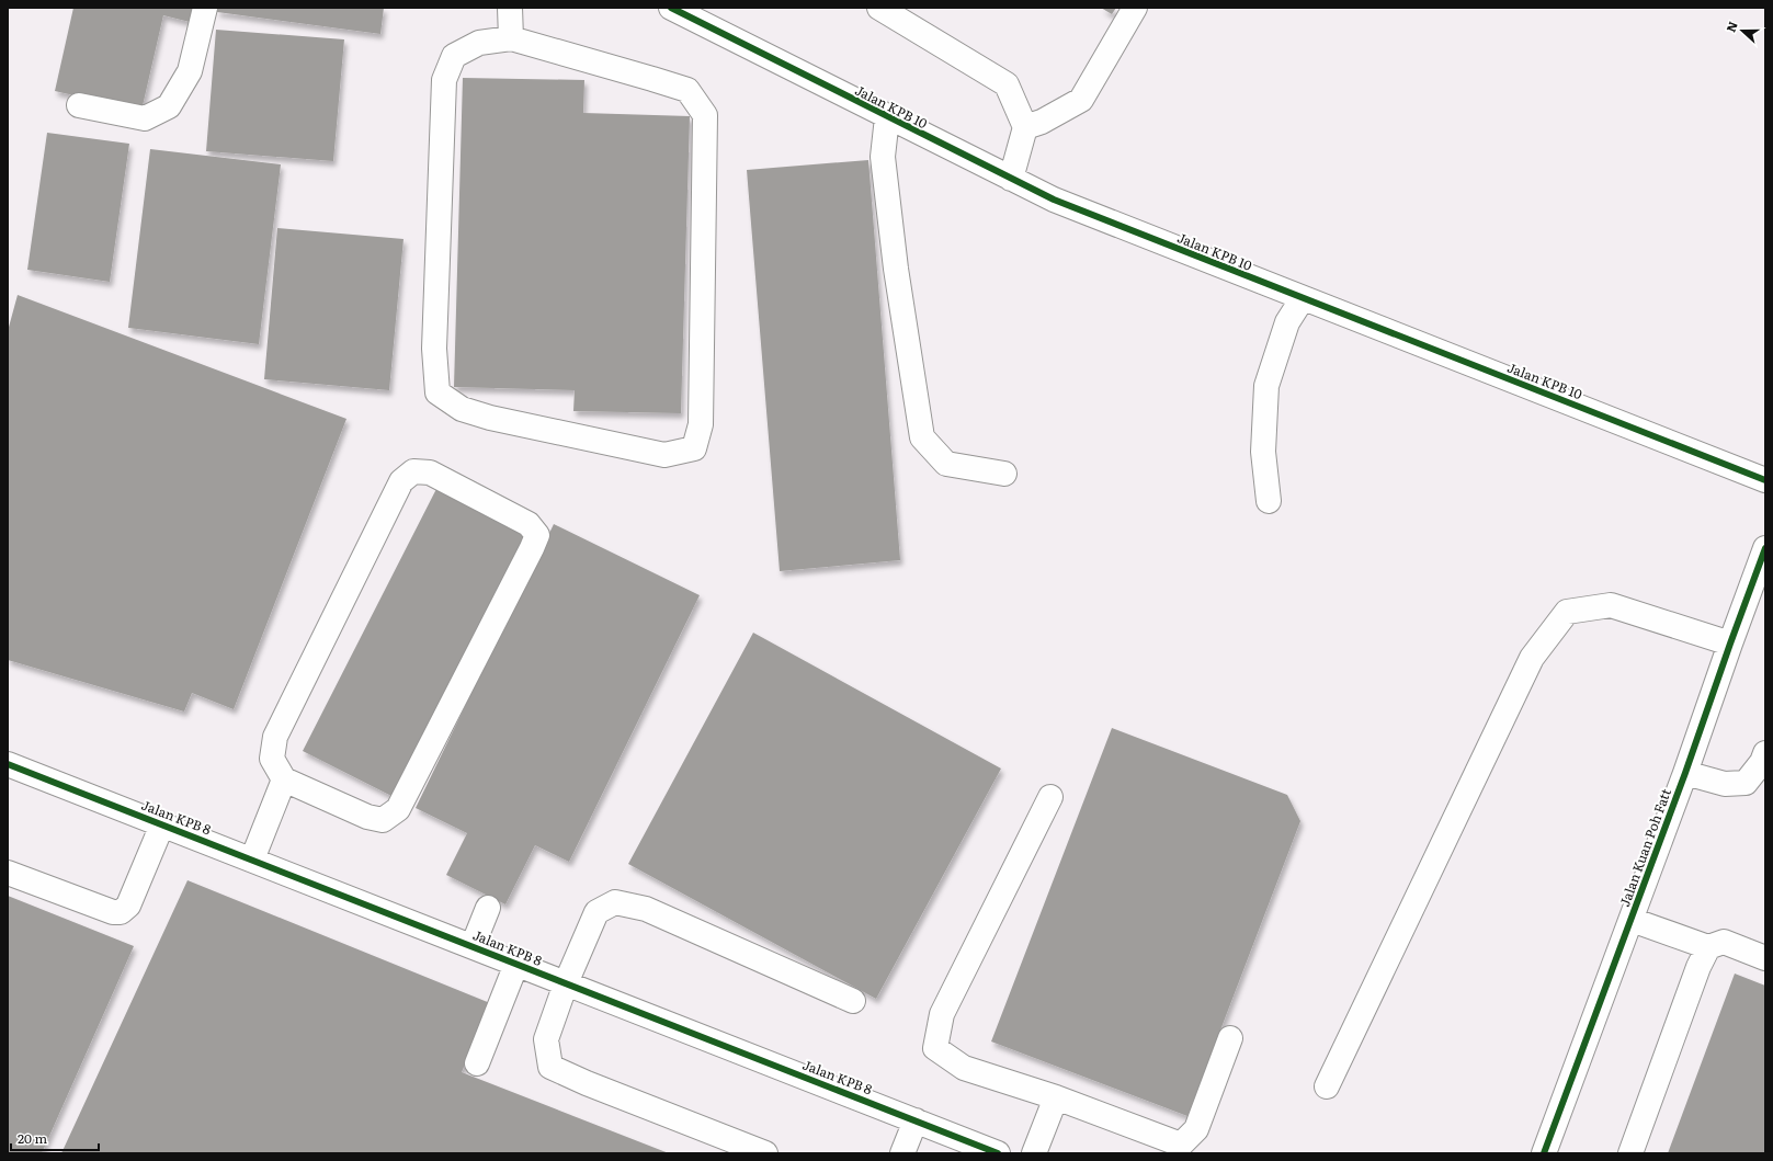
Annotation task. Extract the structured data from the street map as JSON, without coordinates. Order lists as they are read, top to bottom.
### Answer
{
  "streets": {
    "street": ["Jalan KPB 10", "Jalan KPB 8", "Jalan Kuan Poh Fatt"]
  },
  "scale_bar": "20 m",
  "north": "left"
}
